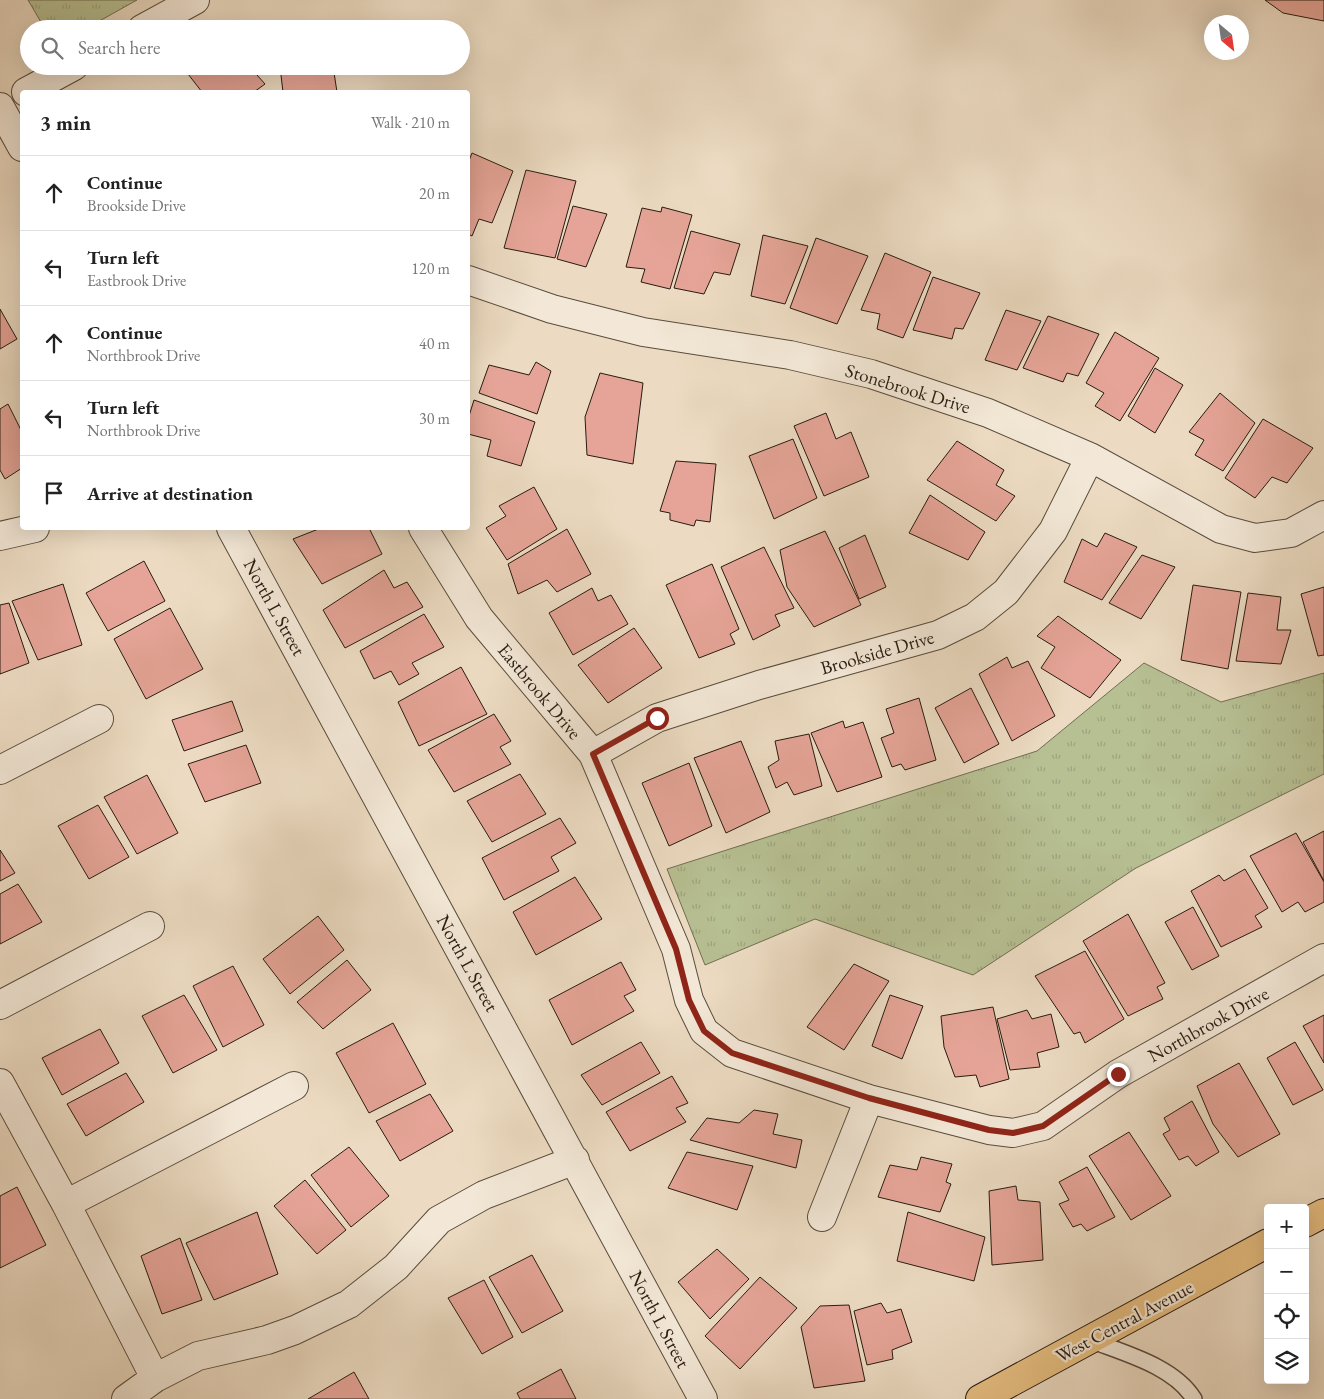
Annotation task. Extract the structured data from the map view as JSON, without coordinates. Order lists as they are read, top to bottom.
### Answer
{
  "streets": {
    "main road": ["West Central Avenue"],
    "street": [
      "Stonebrook Drive",
      "North L Street",
      "Brookside Drive",
      "Eastbrook Drive",
      "Northbrook Drive"
    ]
  },
  "crossings": [
    ["Stonebrook Drive", "Brookside Drive"],
    ["Brookside Drive", "Eastbrook Drive"],
    ["Eastbrook Drive", "Northbrook Drive"]
  ],
  "north": "bottom right",
  "page": {
    "search": "Search here",
    "heading": ["3 min", "Walk · 210 m"],
    "list": [
      ["Continue", "Brookside Drive", "20 m"],
      ["Turn left", "Eastbrook Drive", "120 m"],
      ["Continue", "Northbrook Drive", "40 m"],
      ["Turn left", "Northbrook Drive", "30 m"],
      "Arrive at destination"
    ],
    "map_buttons": ["+", "−"]
  }
}
